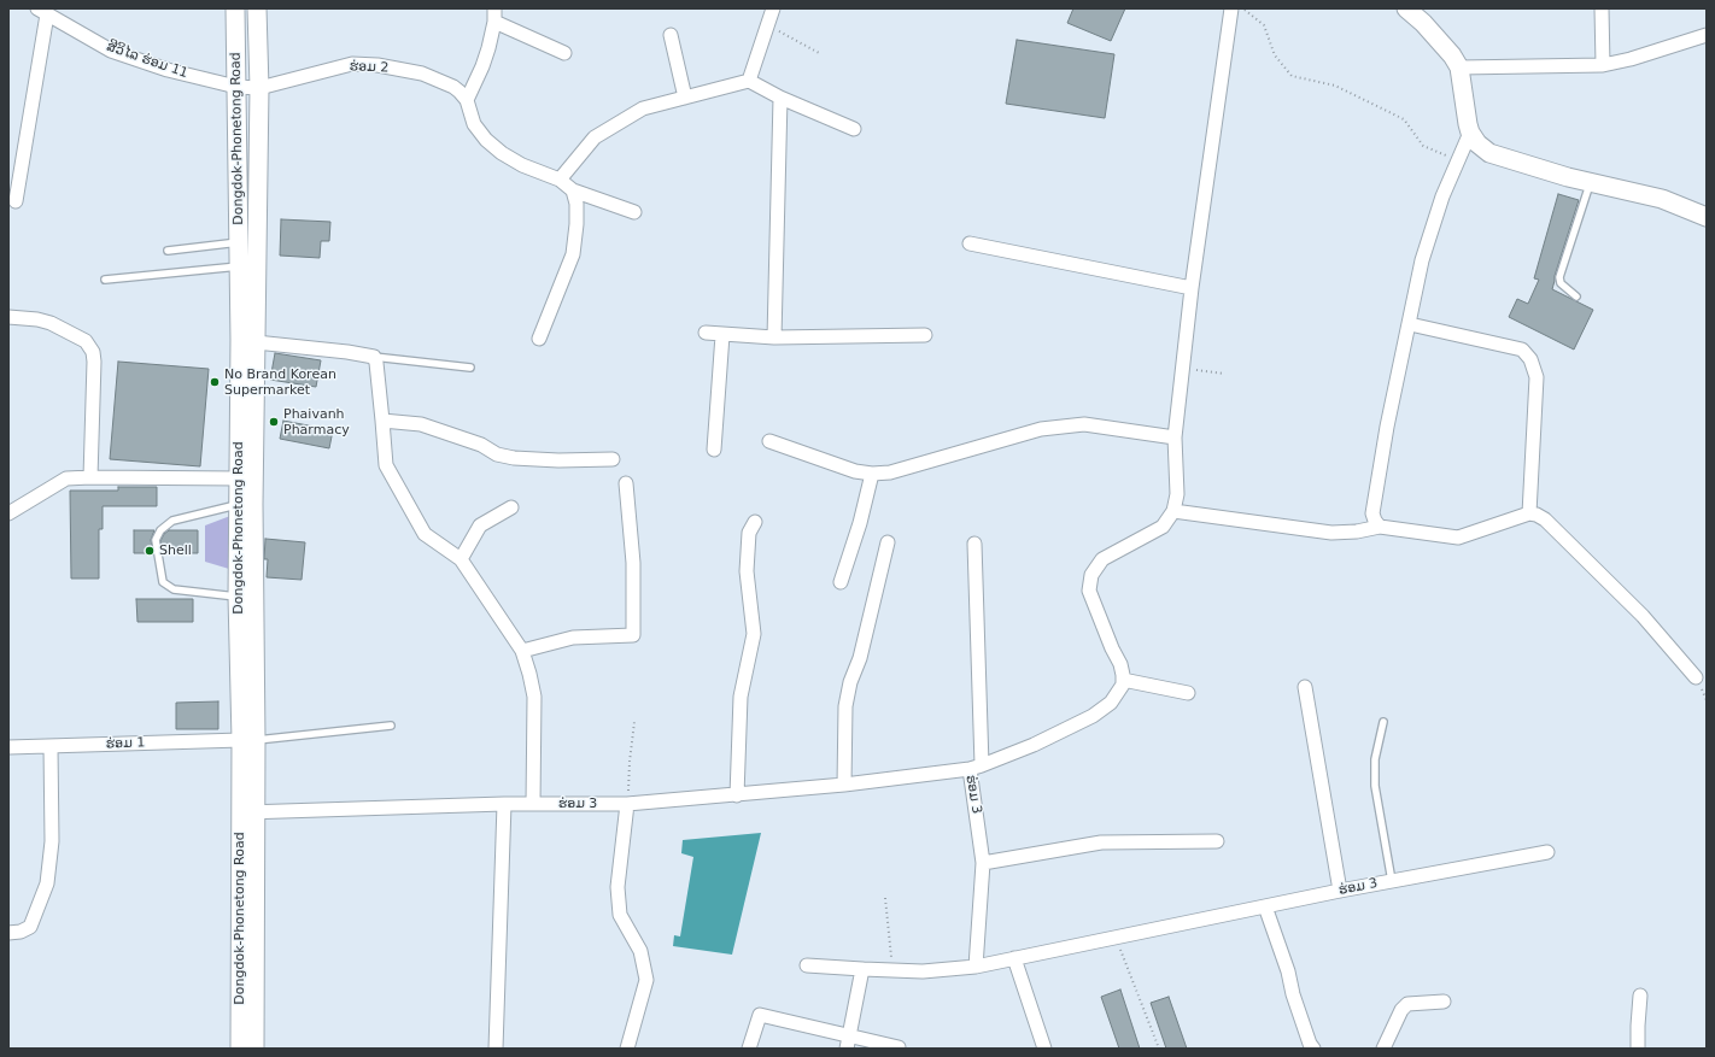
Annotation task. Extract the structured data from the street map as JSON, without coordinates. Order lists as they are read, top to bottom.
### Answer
{
  "streets": {
    "main road": ["Dongdok-Phonetong Road"],
    "street": [
      "ສີວິໄລ ຮ່ອມ 11",
      "ຮ່ອມ 2",
      "ຮ່ອມ 1",
      "ຮ່ອມ 3"
    ]
  },
  "crossings": [
    ["ສີວິໄລ ຮ່ອມ 11", "ຮ່ອມ 2"],
    ["ສີວິໄລ ຮ່ອມ 11", "Dongdok-Phonetong Road"],
    ["ຮ່ອມ 2", "Dongdok-Phonetong Road"],
    ["Dongdok-Phonetong Road", "ຮ່ອມ 1"],
    ["Dongdok-Phonetong Road", "ຮ່ອມ 3"]
  ],
  "places": ["No Brand Korean Supermarket", "Phaivanh Pharmacy", "Shell"]
}
